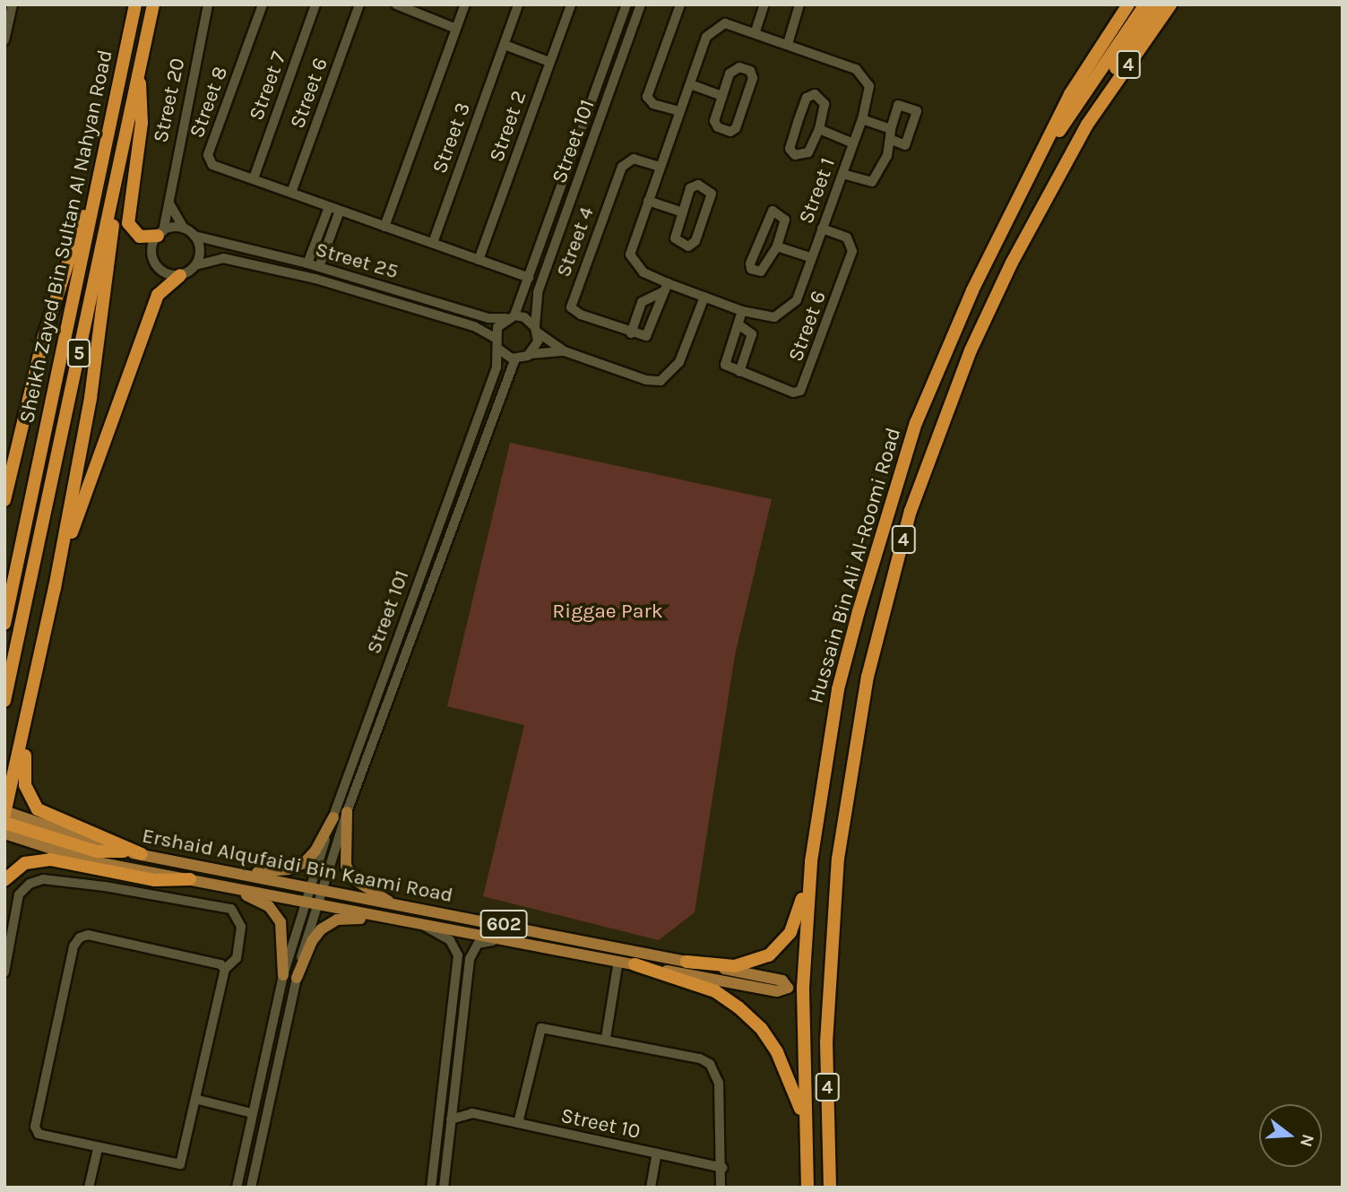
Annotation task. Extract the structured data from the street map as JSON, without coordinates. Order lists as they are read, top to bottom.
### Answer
{
  "streets": {
    "highway": [
      "4",
      "Sheikh Zayed Bin Sultan Al Nahyan Road",
      "5",
      "Hussain Bin Ali Al-Roomi Road"
    ],
    "main road": ["Ershaid Alqufaidi Bin Kaami Road", "602"],
    "street": [
      "Street 7",
      "Street 6",
      "Street 20",
      "Street 8",
      "Street 2",
      "Street 3",
      "Street 101",
      "Street 1",
      "Street 4",
      "Street 25",
      "Street 10"
    ]
  },
  "crossings": [
    ["Street 7", "Street 8"],
    ["Street 6", "Street 8"],
    ["Street 6", "Street 1"],
    ["Street 20", "Street 25"],
    ["Street 8", "Street 2"],
    ["Street 8", "Street 3"],
    ["Street 8", "Street 101"],
    ["Street 101", "Street 25"],
    ["Street 101", "Ershaid Alqufaidi Bin Kaami Road"],
    ["Street 1", "Street 4"]
  ],
  "parks": ["Riggae Park"],
  "north": "right"
}
